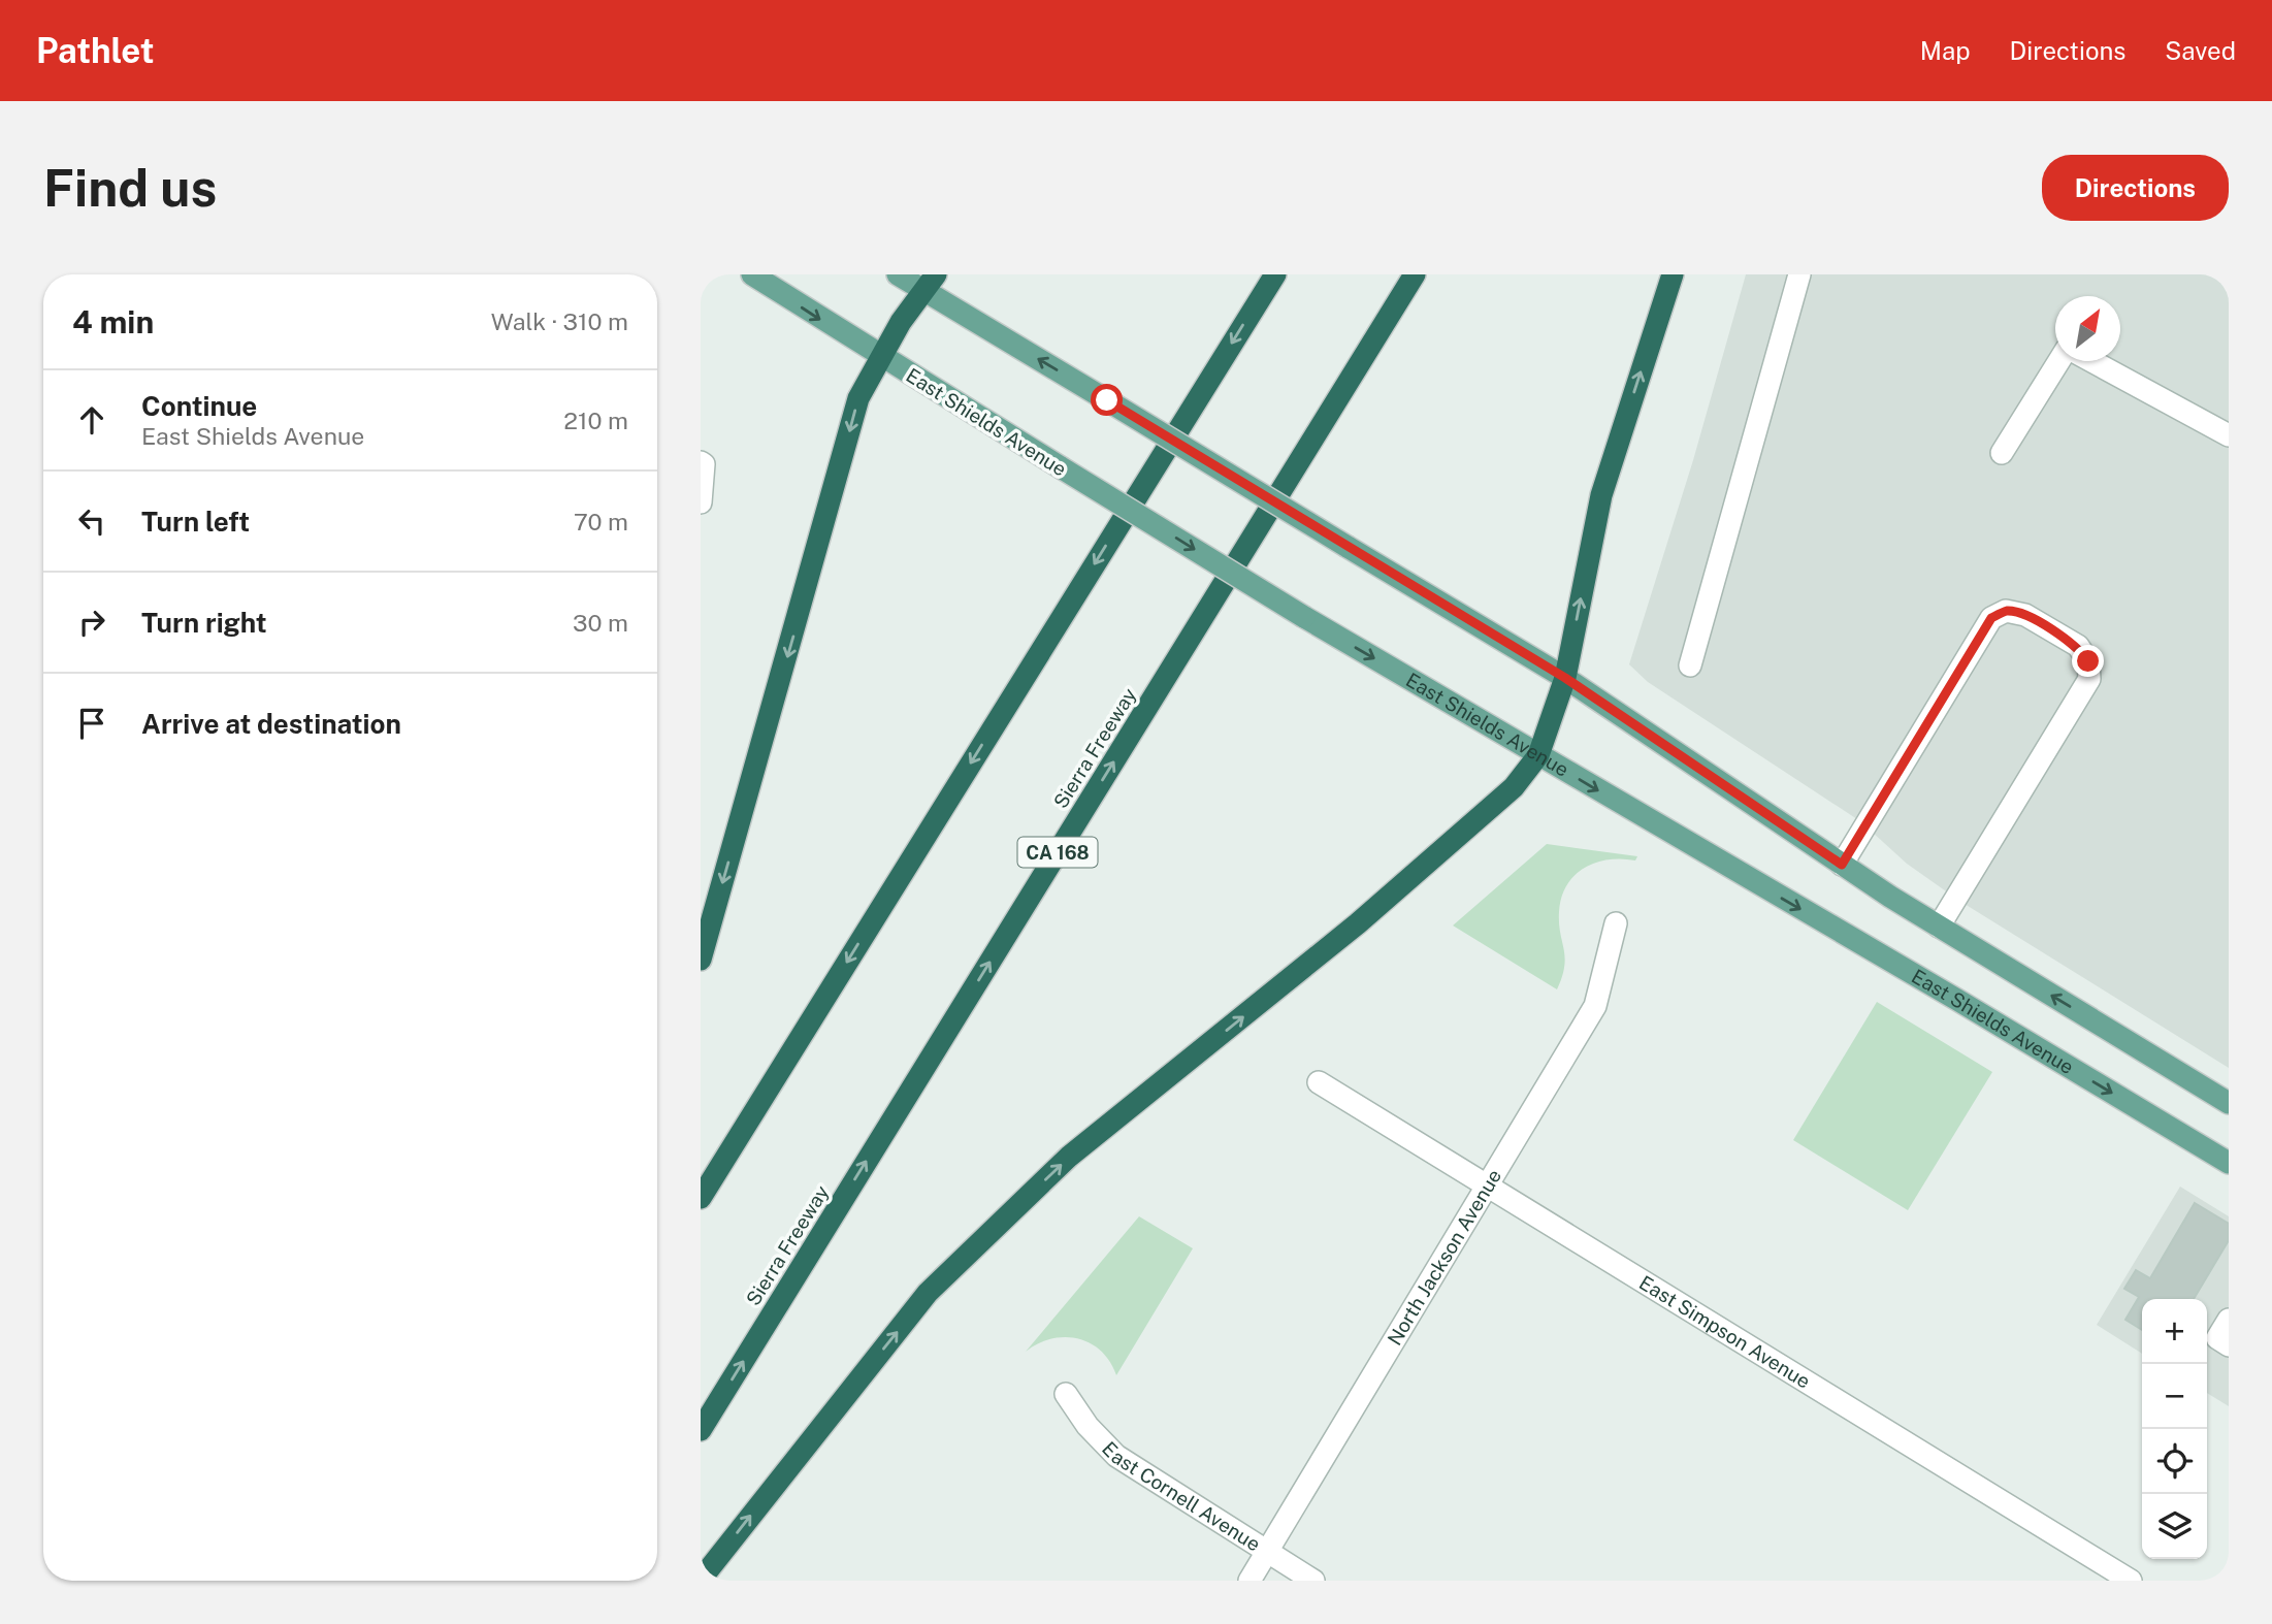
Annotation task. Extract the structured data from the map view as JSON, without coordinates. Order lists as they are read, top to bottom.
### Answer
{
  "streets": {
    "highway": ["Sierra Freeway", "CA 168"],
    "main road": ["East Shields Avenue"],
    "street": ["North Jackson Avenue", "East Simpson Avenue", "East Cornell Avenue"]
  },
  "crossings": [
    ["North Jackson Avenue", "East Simpson Avenue"],
    ["North Jackson Avenue", "East Cornell Avenue"]
  ],
  "north": "top right",
  "page": {
    "header": "Pathlet",
    "nav": ["Map", "Directions", "Saved"],
    "buttons": "Directions",
    "title": "Find us",
    "heading": ["4 min", "Walk · 310 m"],
    "list": [
      ["Continue", "East Shields Avenue", "210 m"],
      ["Turn left", "70 m"],
      ["Turn right", "30 m"],
      "Arrive at destination"
    ],
    "map_buttons": ["+", "−"]
  }
}
